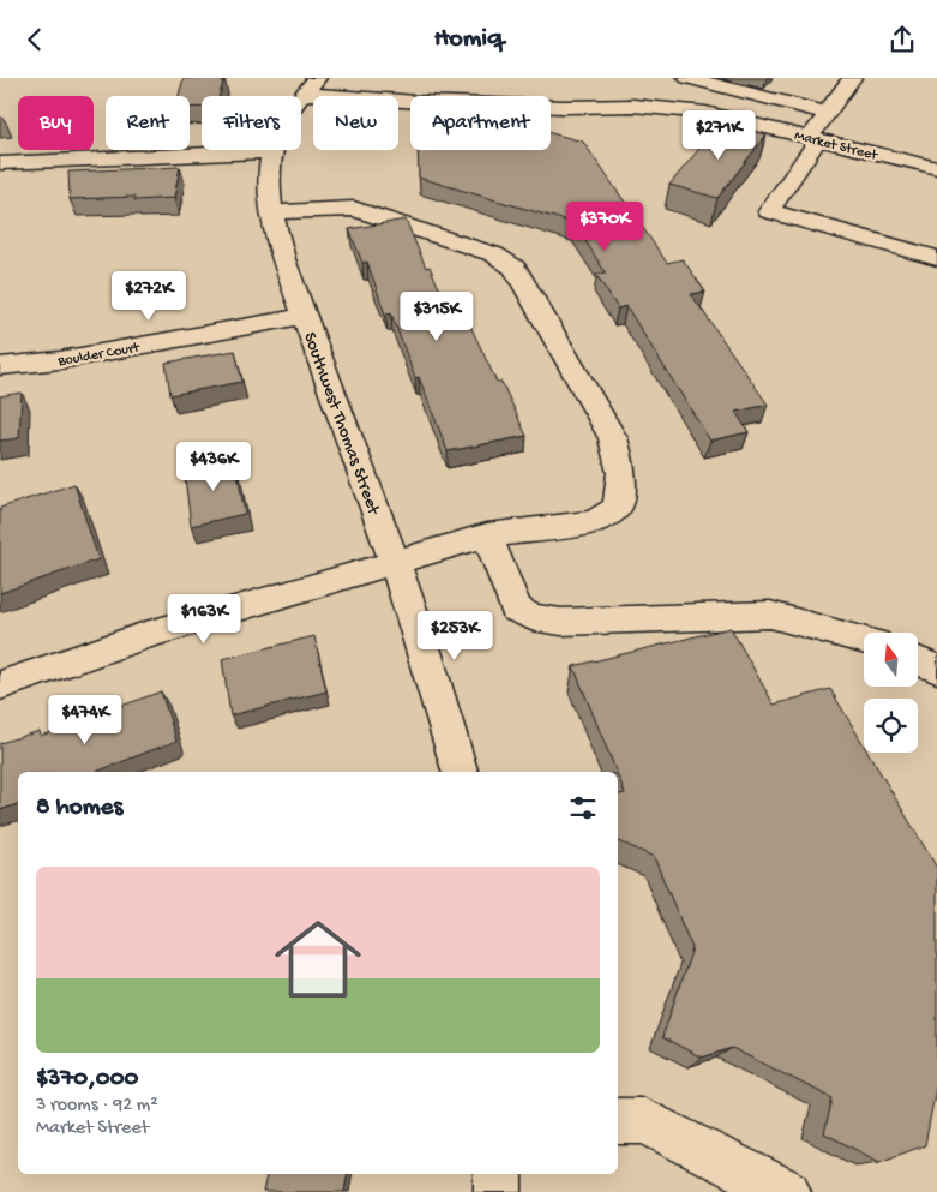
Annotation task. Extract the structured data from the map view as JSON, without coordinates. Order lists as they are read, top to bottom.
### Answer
{
  "streets": {
    "street": ["Market Street", "Boulder Court", "Southwest Thomas Street"]
  },
  "crossings": [
    ["Boulder Court", "Southwest Thomas Street"]
  ],
  "north": "top",
  "page": {
    "header": "Homiq",
    "chip": [
      "Buy",
      "Rent",
      "Filters",
      "New",
      "Apartment"
    ],
    "price": [
      "$271K",
      "$370K",
      "$272K",
      "$315K",
      "$436K",
      "$163K",
      "$253K",
      "$474K"
    ],
    "heading": "8 homes",
    "list": [
      {
        "name": "$370,000",
        "note": "3 rooms · 92 m² · Market Street"
      }
    ]
  }
}
